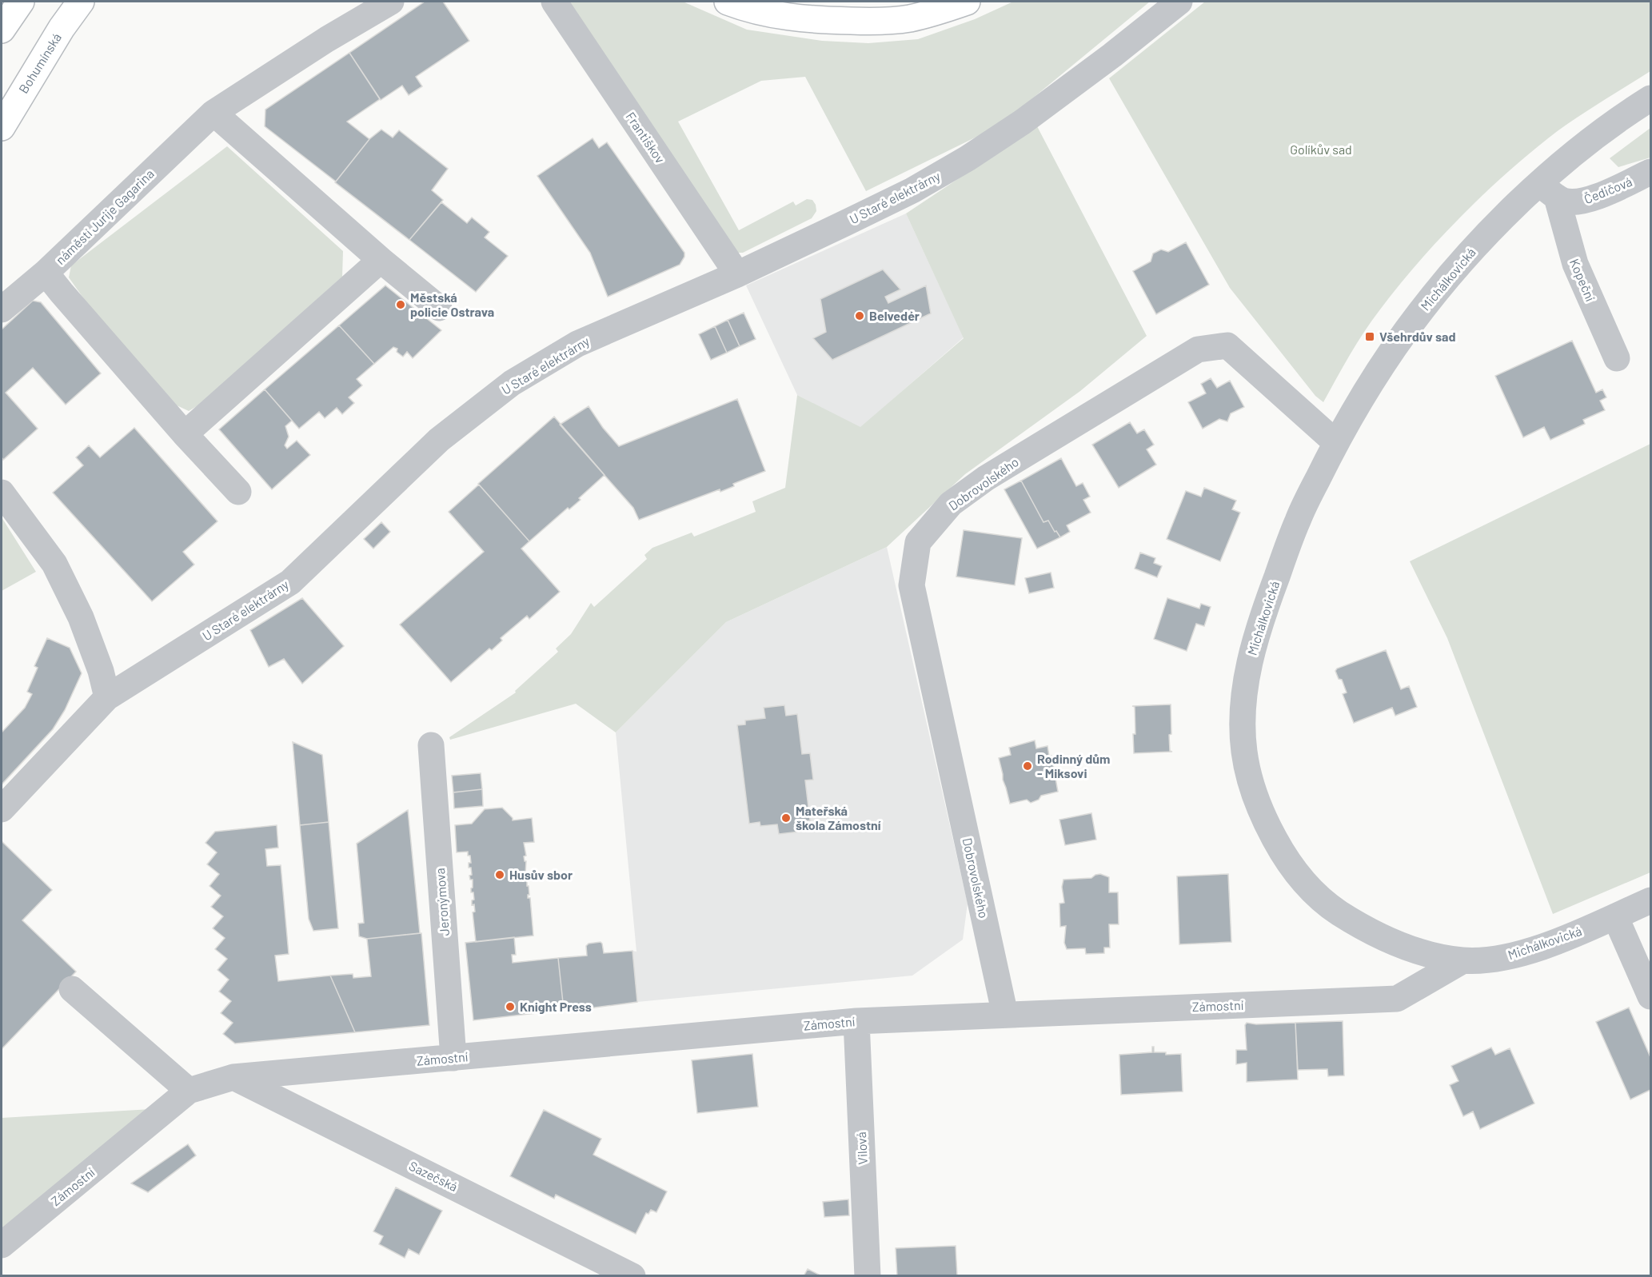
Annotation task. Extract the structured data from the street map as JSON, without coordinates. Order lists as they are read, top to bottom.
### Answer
{
  "streets": {
    "main road": ["Bohumínská"],
    "street": [
      "Františkov",
      "Čedičová",
      "U Staré elektrárny",
      "náměstí Jurije Gagarina",
      "Michálkovická",
      "Kopeční",
      "Dobrovolského",
      "Jeronýmova",
      "Zámostní",
      "Vilová",
      "Sazečská"
    ]
  },
  "crossings": [
    ["Františkov", "U Staré elektrárny"],
    ["Čedičová", "Michálkovická"],
    ["Čedičová", "Kopeční"],
    ["Michálkovická", "Kopeční"],
    ["Michálkovická", "Dobrovolského"],
    ["Michálkovická", "Zámostní"],
    ["Dobrovolského", "Zámostní"],
    ["Jeronýmova", "Zámostní"],
    ["Zámostní", "Vilová"],
    ["Zámostní", "Sazečská"]
  ],
  "parks": ["Golíkův sad"],
  "places": {
    "other": [
      "Městská policie Ostrava",
      "Belvedér",
      "Rodinný dům - Miksovi",
      "Mateřská škola Zámostní",
      "Husův sbor",
      "Knight Press"
    ],
    "transit": ["Všehrdův sad"]
  }
}
